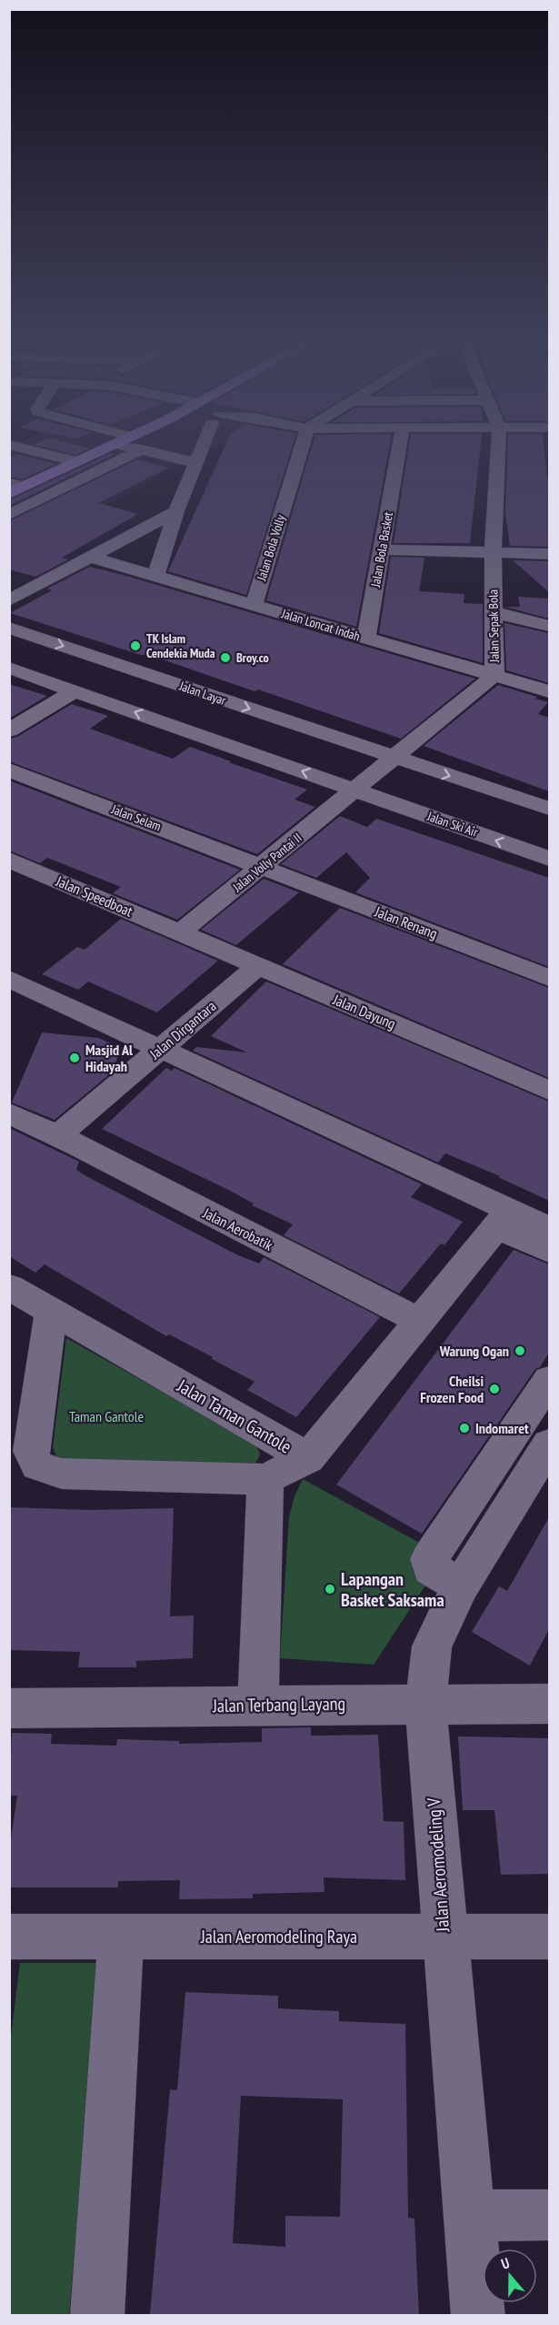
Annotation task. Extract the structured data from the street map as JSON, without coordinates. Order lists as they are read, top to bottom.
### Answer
{
  "streets": {
    "street": [
      "Jalan Bola Volly",
      "Jalan Bola Basket",
      "Jalan Loncat Indah",
      "Jalan Sepak Bola",
      "Jalan Layar",
      "Jalan Selam",
      "Jalan Ski Air",
      "Jalan Volly Pantai II",
      "Jalan Speedboat",
      "Jalan Renang",
      "Jalan Dayung",
      "Jalan Dirgantara",
      "Jalan Aerobatik",
      "Jalan Taman Gantole",
      "Jalan Terbang Layang",
      "Jalan Aeromodeling V",
      "Jalan Aeromodeling Raya"
    ]
  },
  "crossings": [
    ["Jalan Bola Volly", "Jalan Loncat Indah"],
    ["Jalan Bola Basket", "Jalan Loncat Indah"],
    ["Jalan Loncat Indah", "Jalan Sepak Bola"],
    ["Jalan Sepak Bola", "Jalan Layar"],
    ["Jalan Sepak Bola", "Jalan Ski Air"],
    ["Jalan Sepak Bola", "Jalan Volly Pantai II"],
    ["Jalan Selam", "Jalan Volly Pantai II"],
    ["Jalan Selam", "Jalan Renang"],
    ["Jalan Ski Air", "Jalan Volly Pantai II"],
    ["Jalan Volly Pantai II", "Jalan Speedboat"],
    ["Jalan Volly Pantai II", "Jalan Renang"],
    ["Jalan Volly Pantai II", "Jalan Dayung"],
    ["Jalan Speedboat", "Jalan Dayung"],
    ["Jalan Dayung", "Jalan Dirgantara"],
    ["Jalan Dirgantara", "Jalan Aerobatik"],
    ["Jalan Terbang Layang", "Jalan Aeromodeling V"],
    ["Jalan Aeromodeling V", "Jalan Aeromodeling Raya"]
  ],
  "parks": ["Taman Gantole"],
  "places": [
    "TK Islam Cendekia Muda",
    "Broy.co",
    "Masjid Al Hidayah",
    "Warung Ogan",
    "Cheilsi Frozen Food",
    "Indomaret",
    "Lapangan Basket Saksama"
  ],
  "north": "top"
}
